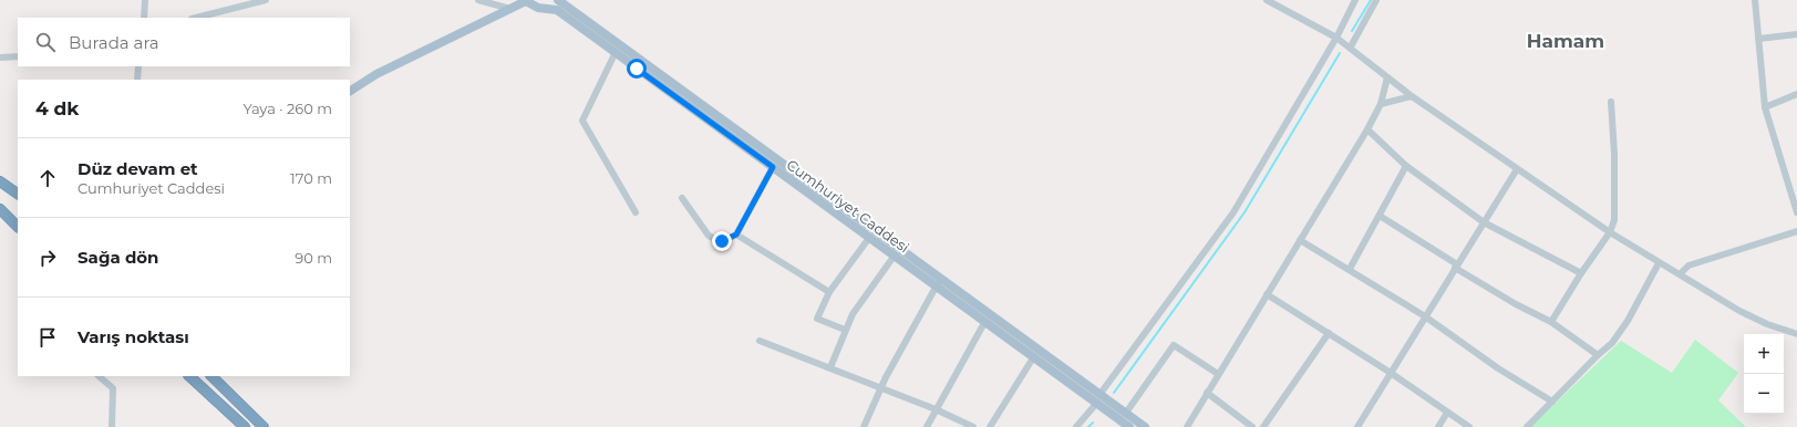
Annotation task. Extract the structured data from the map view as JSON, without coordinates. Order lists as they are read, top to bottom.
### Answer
{
  "streets": {
    "main road": ["Cumhuriyet Caddesi"]
  },
  "districts": ["Hamam"],
  "page": {
    "search": "Burada ara",
    "heading": ["4 dk", "Yaya · 260 m"],
    "list": [
      ["Düz devam et", "Cumhuriyet Caddesi", "170 m"],
      ["Sağa dön", "90 m"],
      "Varış noktası"
    ],
    "map_buttons": ["+", "−"]
  }
}
